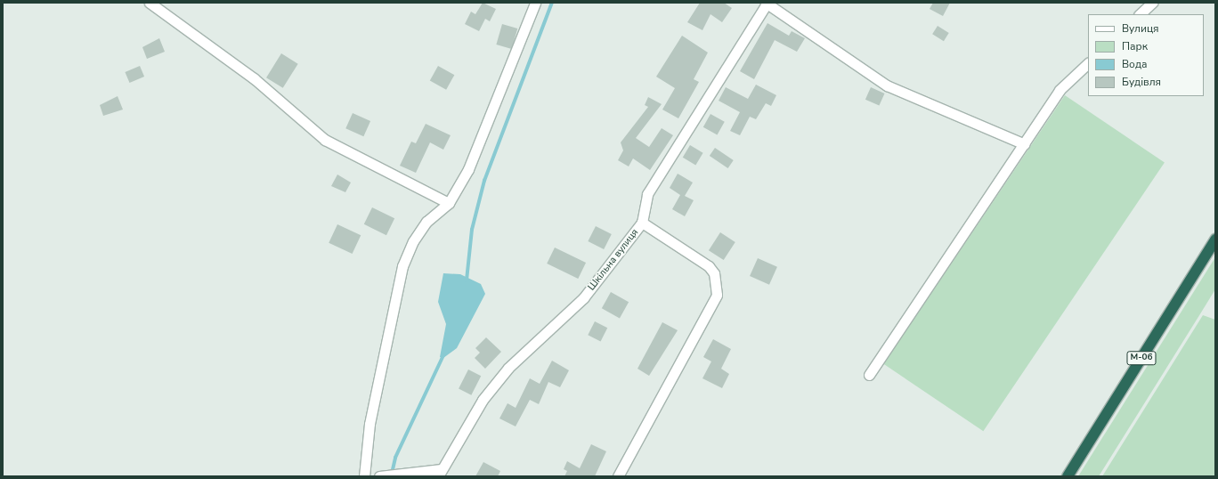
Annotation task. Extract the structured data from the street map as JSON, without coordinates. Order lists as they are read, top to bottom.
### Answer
{
  "streets": {
    "highway": ["М-06"],
    "street": ["Шкільна вулиця"]
  },
  "legend": [
    "Вулиця",
    "Парк",
    "Вода",
    "Будівля"
  ]
}
